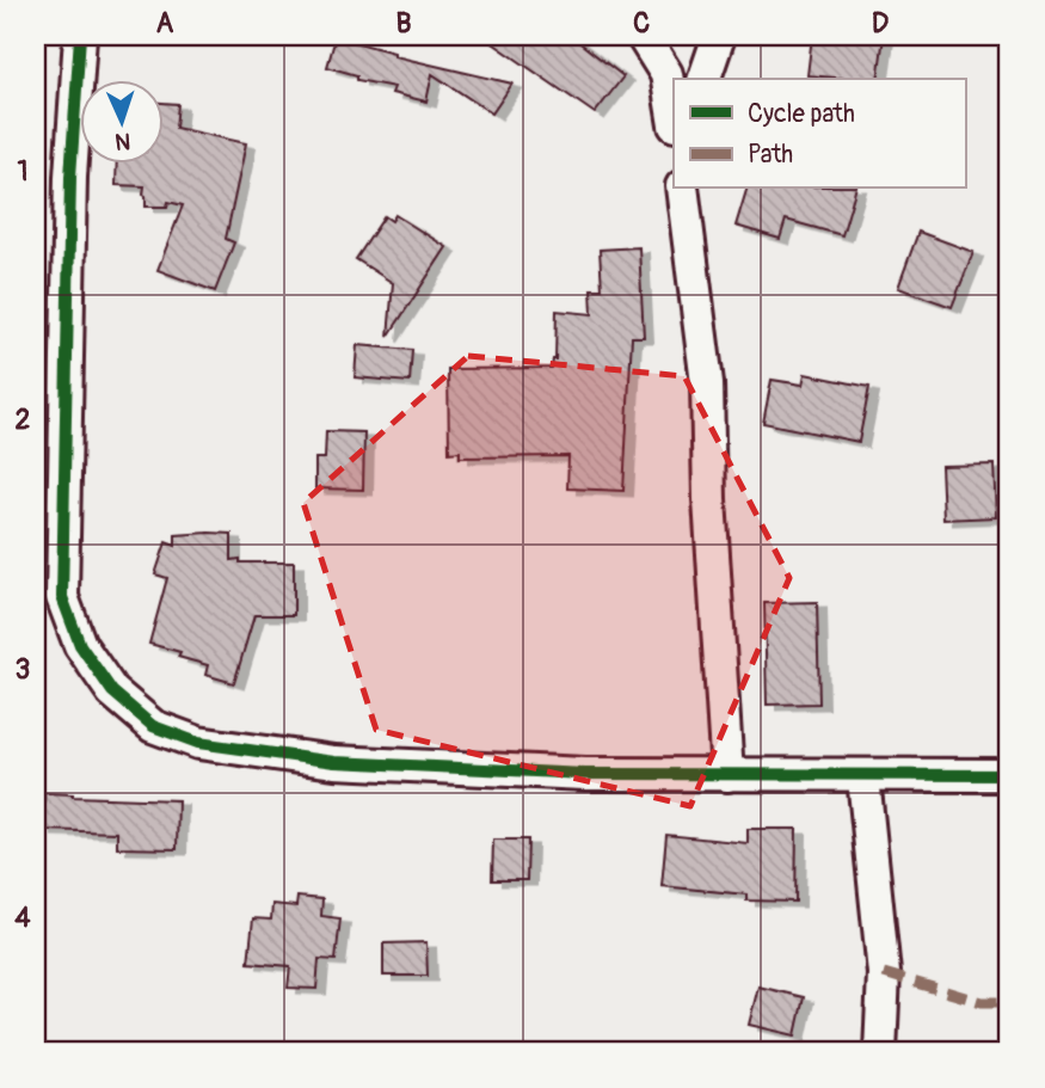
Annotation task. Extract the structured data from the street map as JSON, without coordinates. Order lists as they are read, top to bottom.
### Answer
{
  "legend": ["Cycle path", "Path"],
  "north": "bottom",
  "grid": {
    "columns": [
      "A",
      "B",
      "C",
      "D"
    ],
    "rows": [
      "1",
      "2",
      "3",
      "4"
    ]
  }
}
